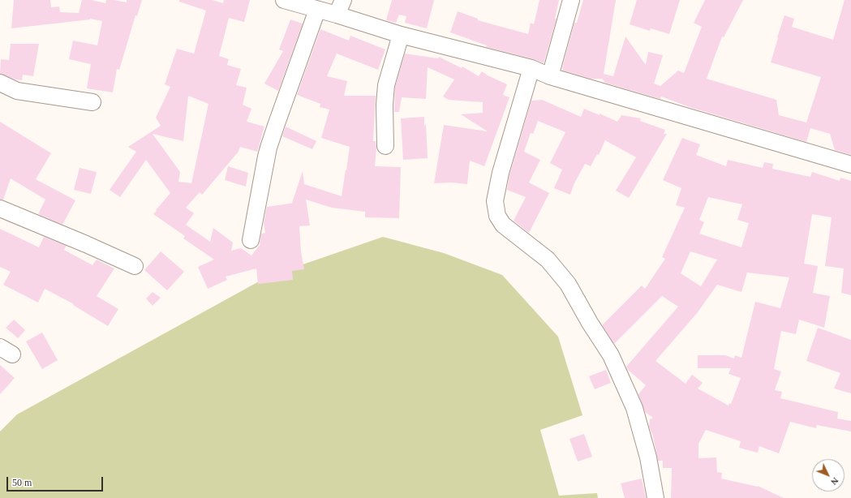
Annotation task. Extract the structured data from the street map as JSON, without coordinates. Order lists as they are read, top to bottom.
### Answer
{
  "scale_bar": "50 m",
  "north": "bottom right"
}
